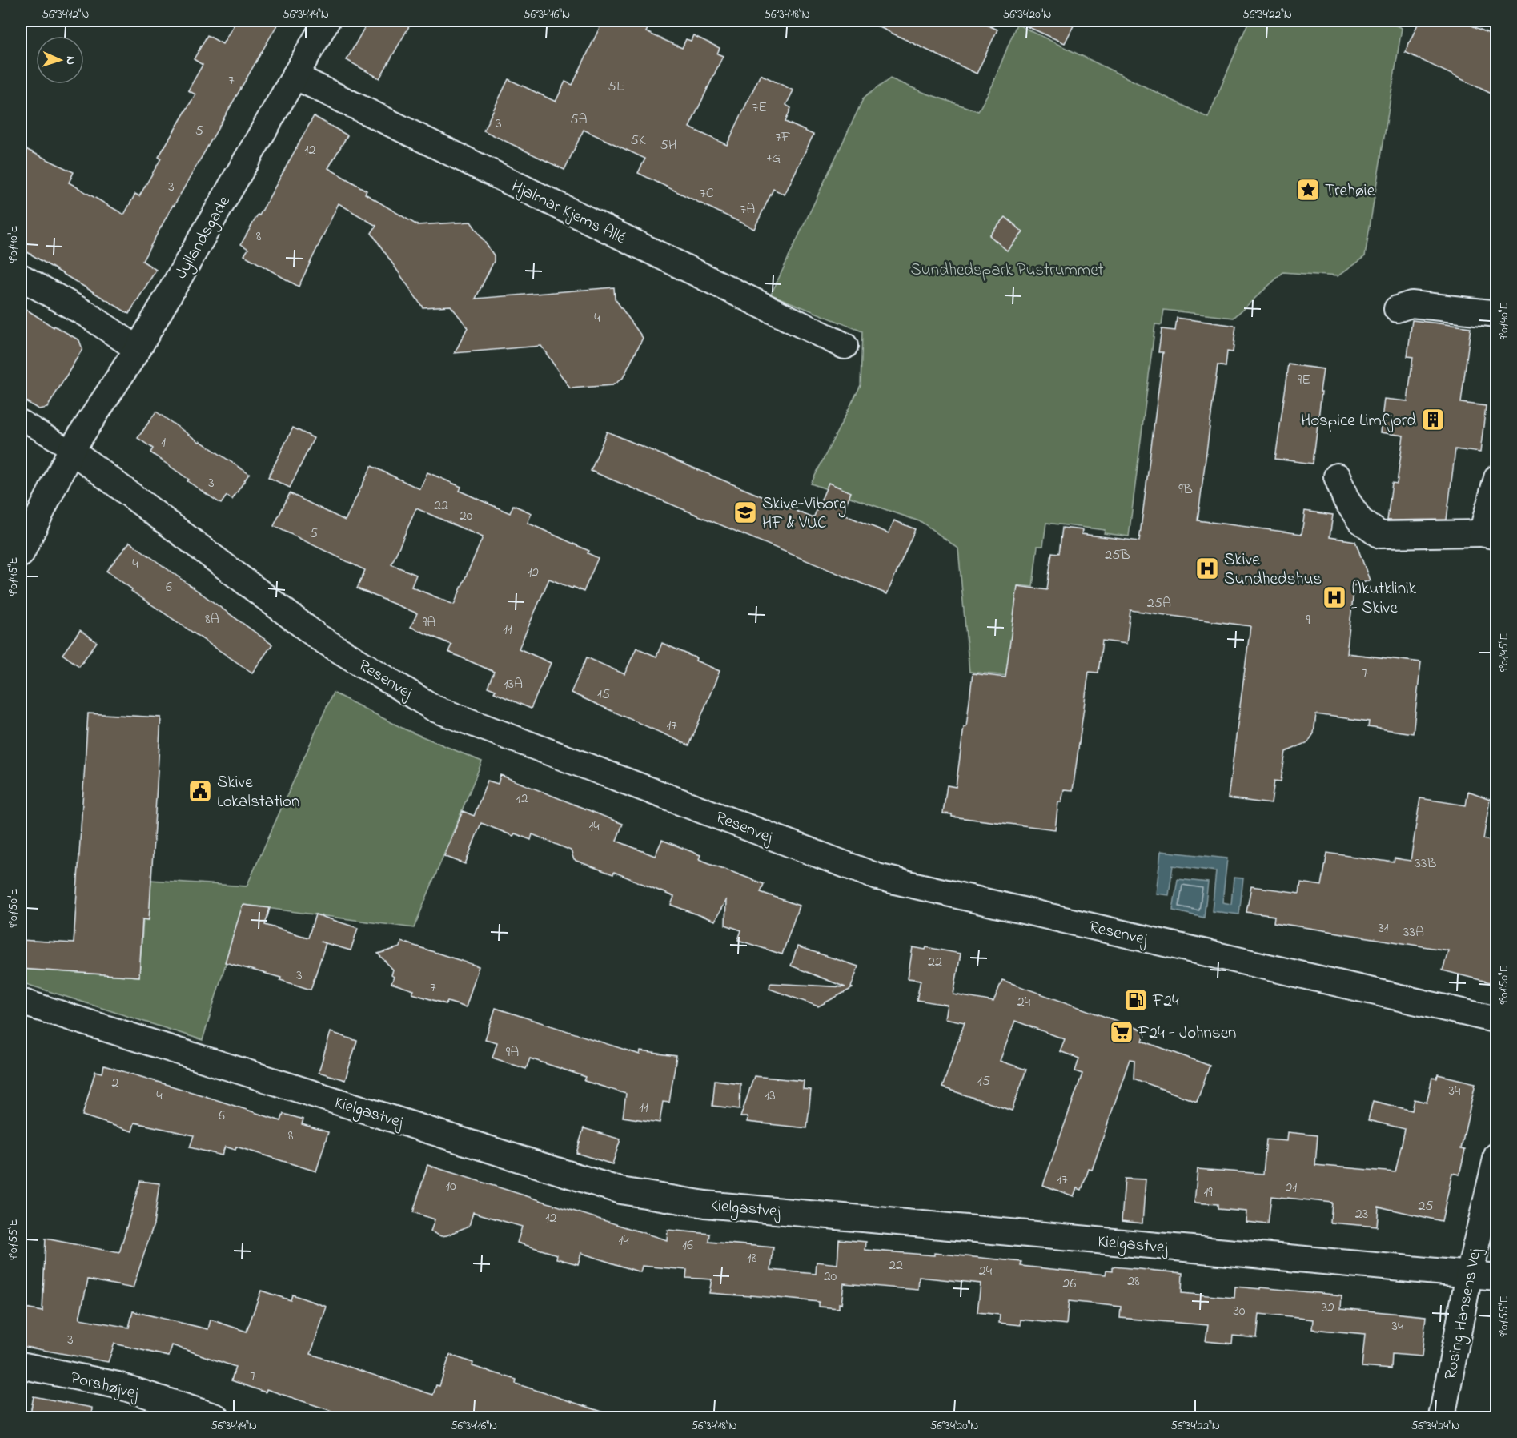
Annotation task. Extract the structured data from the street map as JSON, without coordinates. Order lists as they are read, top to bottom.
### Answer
{
  "streets": {
    "street": [
      "Hjalmar Kjems Allé",
      "Jyllandsgade",
      "Resenvej",
      "Kielgastvej",
      "Rosing Hansens Vej",
      "Porshøjvej"
    ]
  },
  "crossings": [
    ["Hjalmar Kjems Allé", "Jyllandsgade"],
    ["Jyllandsgade", "Resenvej"],
    ["Kielgastvej", "Rosing Hansens Vej"]
  ],
  "parks": ["Sundhedspark Pustrummet"],
  "places": {
    "place": ["Trehøie"],
    "building": ["Hospice Limfjord"],
    "school or university": ["Skive-Viborg HF & VUC"],
    "hospital": ["Skive Sundhedshus", "Akutklinik - Skive"],
    "public building": ["Skive Lokalstation"],
    "fuel station": ["F24"],
    "supermarket": ["F24 - Johnsen"]
  },
  "house_numbers": [
    "7",
    "5E",
    "7E",
    "5A",
    "3",
    "5",
    "7F",
    "5K",
    "5H",
    "12",
    "7G",
    "3",
    "7C",
    "7A",
    "8",
    "4",
    "9E",
    "1",
    "3",
    "9B",
    "22",
    "20",
    "5",
    "25B",
    "4",
    "12",
    "6",
    "25A",
    "8A",
    "9",
    "9A",
    "11",
    "7",
    "13A",
    "15",
    "17",
    "12",
    "14",
    "33B",
    "31",
    "33A",
    "22",
    "3",
    "7",
    "24",
    "9A",
    "15",
    "2",
    "34",
    "4",
    "13",
    "11",
    "6",
    "8",
    "17",
    "10",
    "21",
    "19",
    "25",
    "23",
    "12",
    "14",
    "16",
    "18",
    "22",
    "24",
    "20",
    "28",
    "26",
    "32",
    "30",
    "34",
    "3",
    "7"
  ],
  "north": "right",
  "coordinates": [
    "56°34'12\"N",
    "56°34'14\"N",
    "56°34'16\"N",
    "56°34'18\"N",
    "56°34'20\"N",
    "56°34'22\"N",
    "9°01'40\"E",
    "9°01'45\"E",
    "9°01'50\"E",
    "9°01'55\"E",
    "56°34'24\"N"
  ]
}
